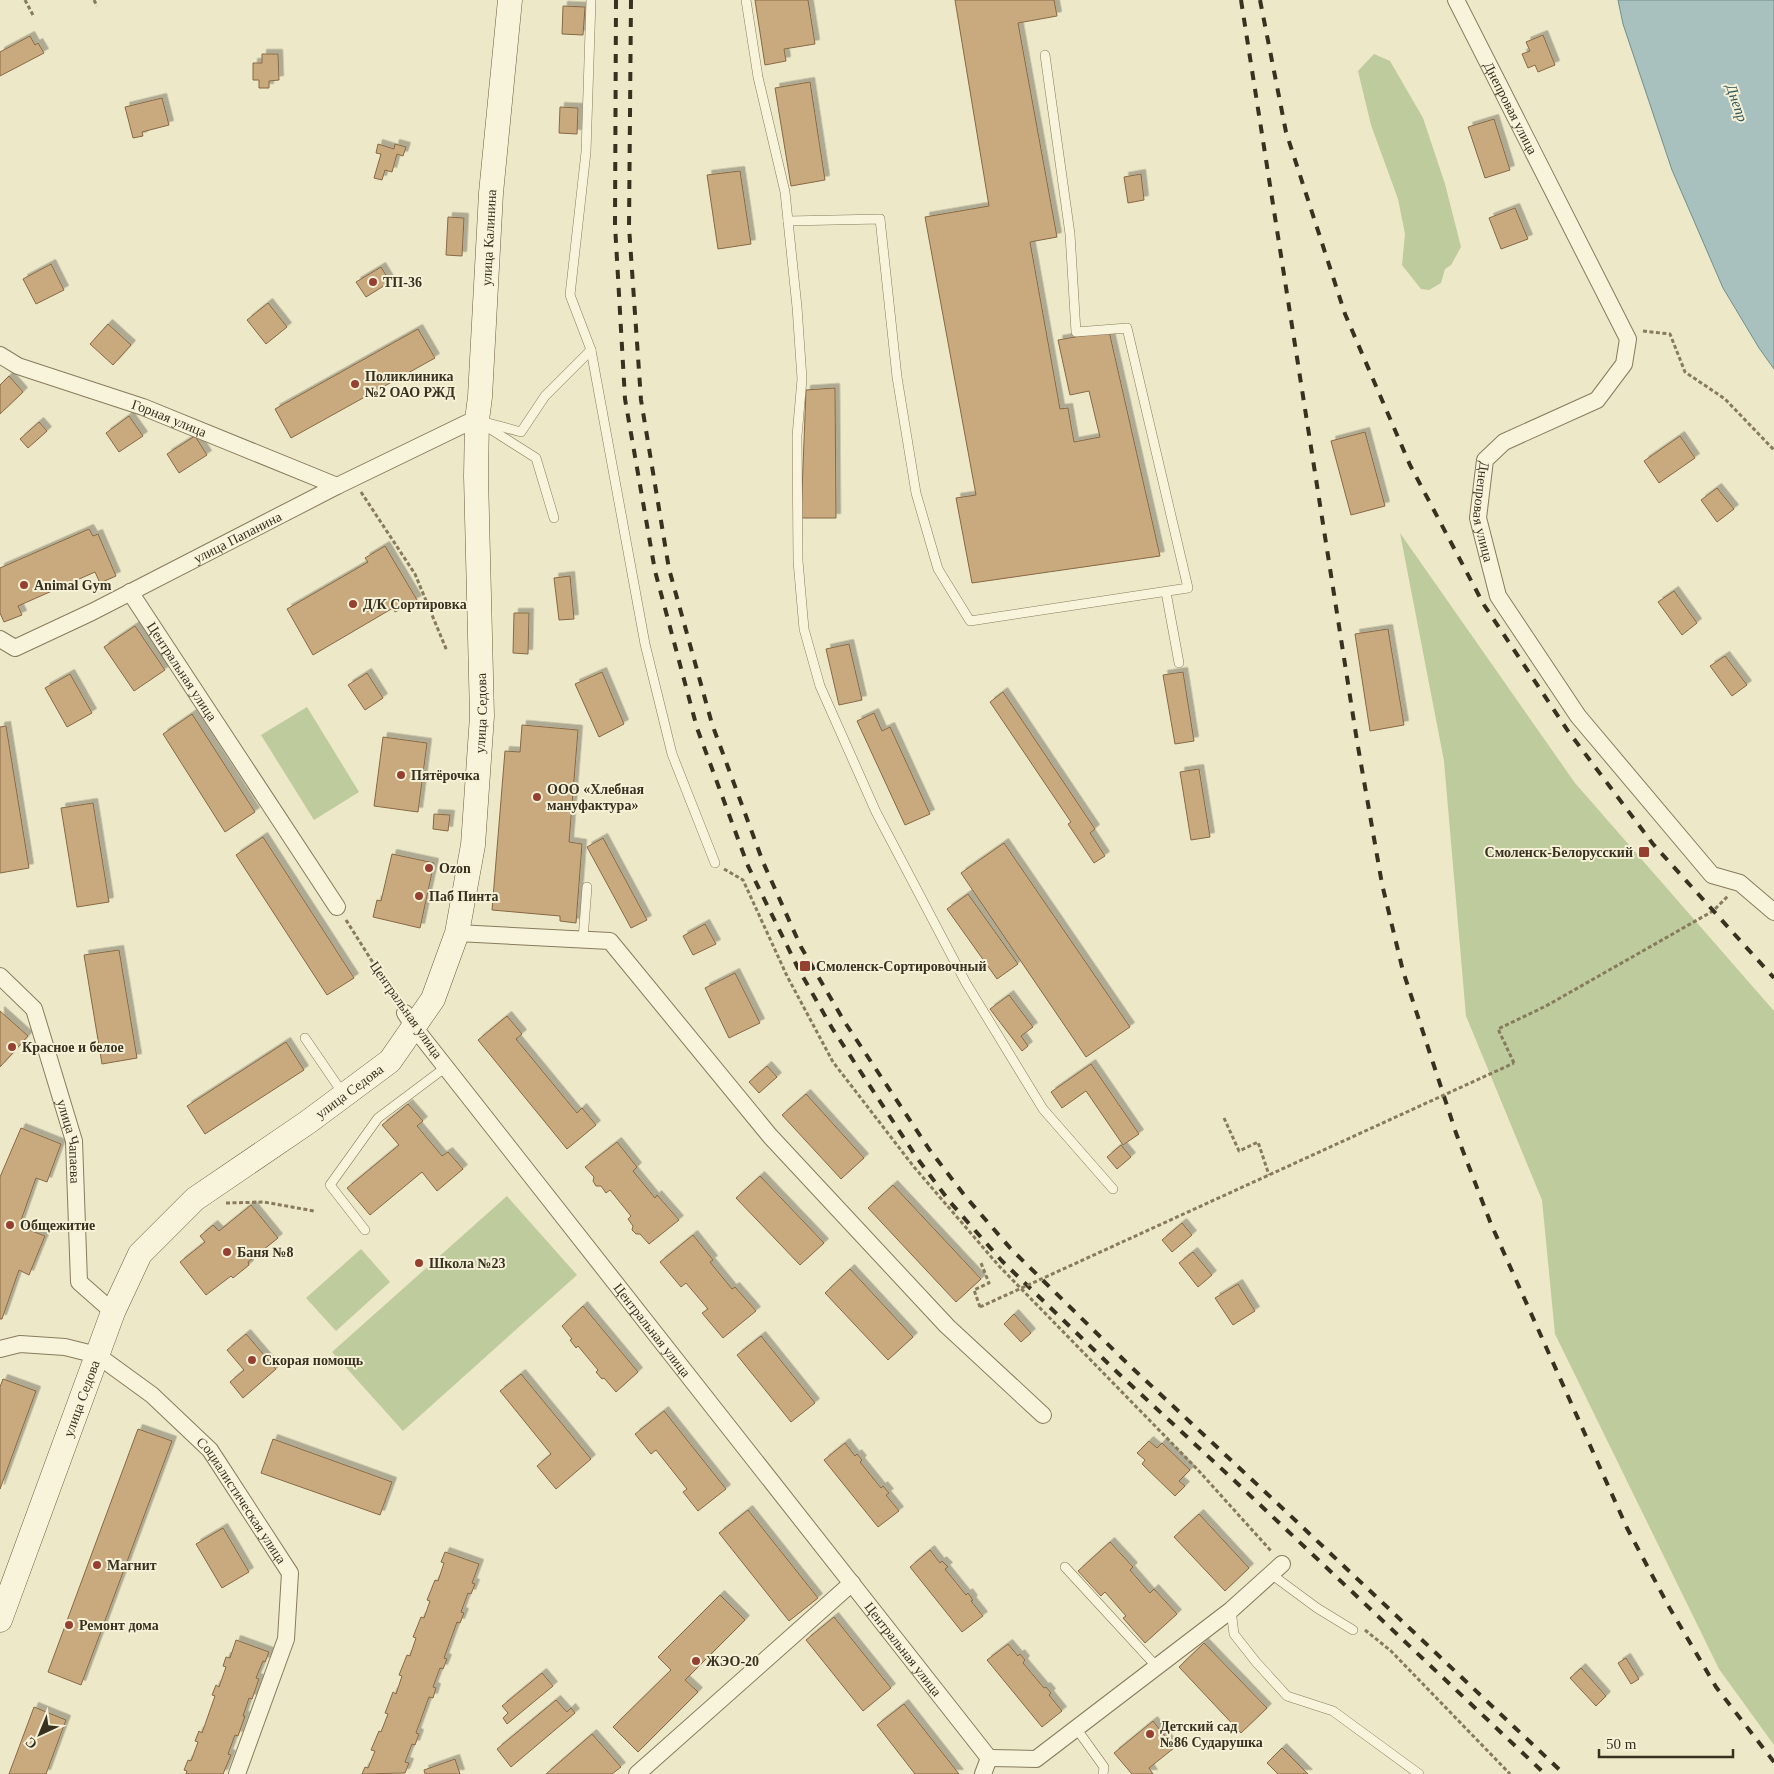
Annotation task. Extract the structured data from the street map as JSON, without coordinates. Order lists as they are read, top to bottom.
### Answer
{
  "streets": {
    "street": [
      "Днепровая улица",
      "улица Калинина",
      "Горная улица",
      "улица Папанина",
      "Центральная улица",
      "улица Седова",
      "улица Чапаева",
      "Социалистическая улица"
    ]
  },
  "crossings": [
    ["улица Калинина", "улица Папанина"],
    ["улица Калинина", "улица Седова"],
    ["Горная улица", "улица Папанина"],
    ["улица Папанина", "Центральная улица"],
    ["Центральная улица", "улица Седова"],
    ["улица Седова", "улица Чапаева"],
    ["улица Седова", "Социалистическая улица"]
  ],
  "water": ["Днепр"],
  "places": {
    "other": [
      "ТП-36",
      "Поликлиника №2 ОАО РЖД",
      "Animal Gym",
      "Д/К Сортировка",
      "Пятёрочка",
      "ООО «Хлебная мануфактура»",
      "Ozon",
      "Паб Пинта",
      "Красное и белое",
      "Общежитие",
      "Баня №8",
      "Школа №23",
      "Скорая помощь",
      "Магнит",
      "Ремонт дома",
      "ЖЭО-20",
      "Детский сад №86 Сударушка"
    ],
    "transit": ["Смоленск-Белорусский", "Смоленск-Сортировочный"]
  },
  "scale_bar": "50 m",
  "north": "bottom left"
}
